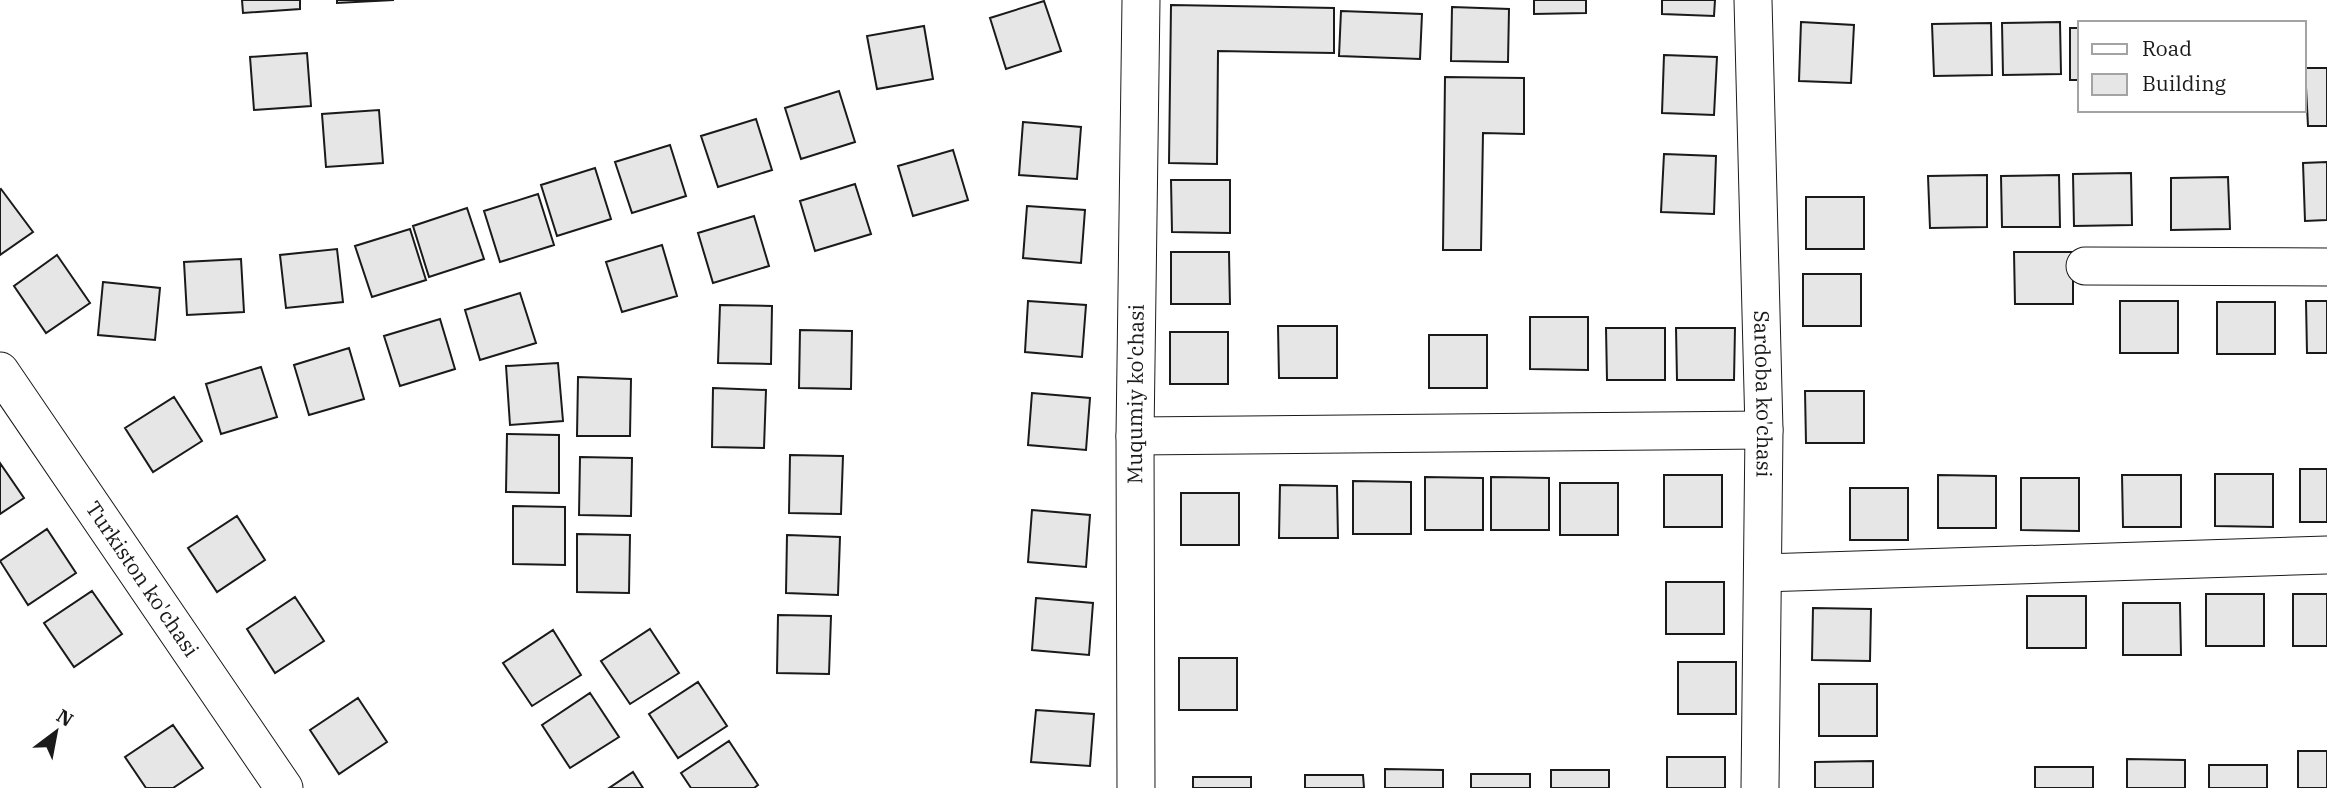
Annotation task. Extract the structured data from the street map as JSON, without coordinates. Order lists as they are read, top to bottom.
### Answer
{
  "streets": {
    "street": ["Muqumiy ko'chasi", "Sardoba ko'chasi", "Turkiston ko'chasi"]
  },
  "legend": ["Road", "Building"],
  "north": "top right"
}
